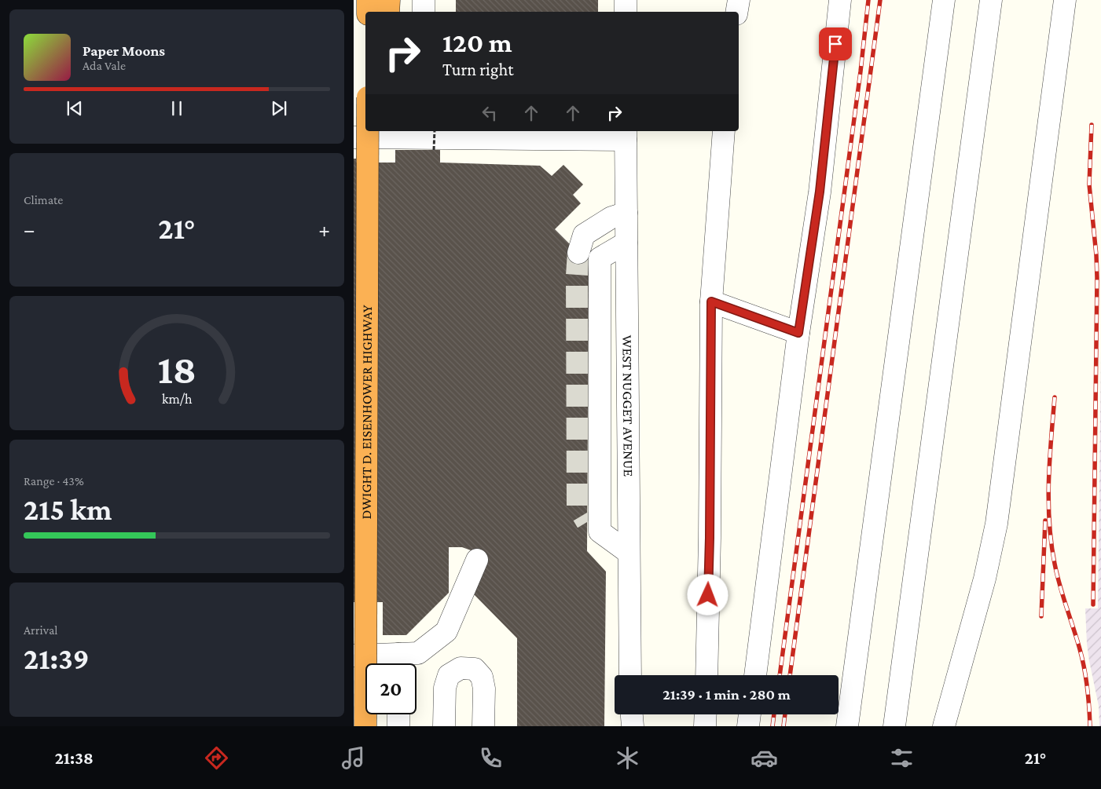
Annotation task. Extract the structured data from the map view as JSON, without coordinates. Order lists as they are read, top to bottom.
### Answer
{
  "streets": {
    "highway": ["DWIGHT D. EISENHOWER HIGHWAY"],
    "street": ["WEST NUGGET AVENUE"]
  },
  "page": {
    "turn": ["120 m", "Turn right"],
    "song": ["Paper Moons", "Ada Vale"],
    "tile": [
      "Climate",
      ["Range · 43%", "215 km"],
      ["Arrival", "21:39"]
    ],
    "heat": ["−", "21°", "+"],
    "limit": "20",
    "trip": "21:39 · 1 min · 280 m",
    "tabs": ["21:38", "21°"],
    "gauge": ["18", "km/h"]
  }
}
